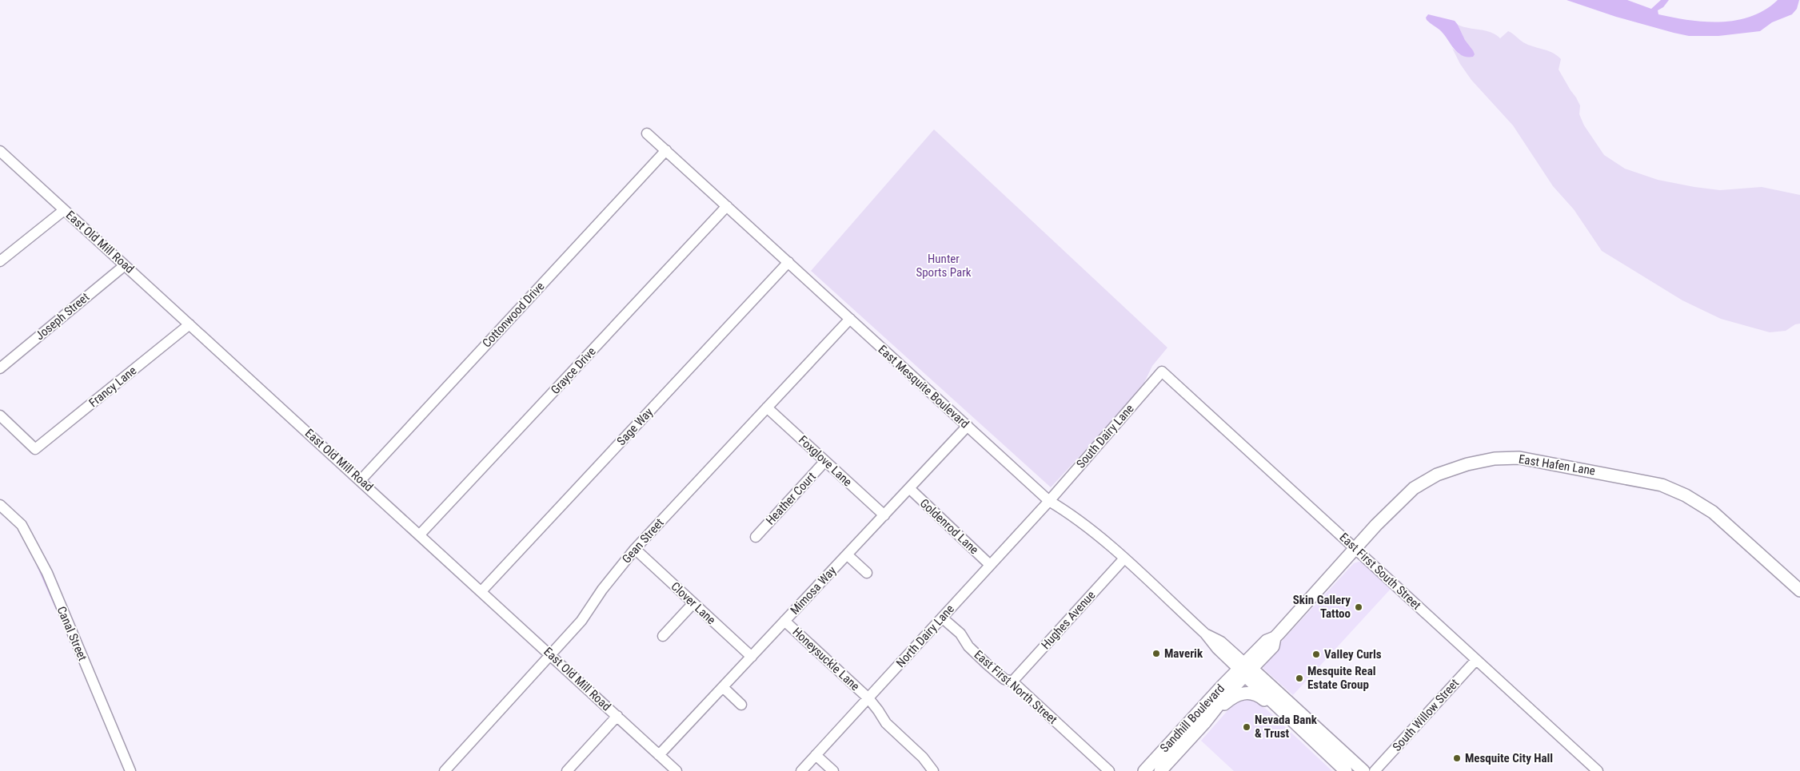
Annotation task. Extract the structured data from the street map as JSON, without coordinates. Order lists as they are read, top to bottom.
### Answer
{
  "streets": {
    "main road": ["East Mesquite Boulevard", "East Hafen Lane", "Sandhill Boulevard"],
    "street": [
      "East Old Mill Road",
      "Cottonwood Drive",
      "Joseph Street",
      "Grayce Drive",
      "Francy Lane",
      "Sage Way",
      "South Dairy Lane",
      "Foxglove Lane",
      "Heather Court",
      "Goldenrod Lane",
      "Gean Street",
      "East First South Street",
      "Mimosa Way",
      "Clover Lane",
      "Hughes Avenue",
      "Canal Street",
      "North Dairy Lane",
      "Honeysuckle Lane",
      "East First North Street",
      "South Willow Street"
    ]
  },
  "crossings": [
    ["East Old Mill Road", "Cottonwood Drive"],
    ["East Old Mill Road", "Joseph Street"],
    ["East Old Mill Road", "Grayce Drive"],
    ["East Old Mill Road", "Francy Lane"],
    ["East Old Mill Road", "Sage Way"],
    ["East Old Mill Road", "Gean Street"],
    ["East Old Mill Road", "Mimosa Way"],
    ["Cottonwood Drive", "East Mesquite Boulevard"],
    ["Grayce Drive", "East Mesquite Boulevard"],
    ["East Mesquite Boulevard", "Sage Way"],
    ["East Mesquite Boulevard", "South Dairy Lane"],
    ["East Mesquite Boulevard", "East Hafen Lane"],
    ["East Mesquite Boulevard", "Gean Street"],
    ["East Mesquite Boulevard", "Mimosa Way"],
    ["East Mesquite Boulevard", "Hughes Avenue"],
    ["East Mesquite Boulevard", "North Dairy Lane"],
    ["East Mesquite Boulevard", "Sandhill Boulevard"],
    ["South Dairy Lane", "East First South Street"],
    ["South Dairy Lane", "North Dairy Lane"],
    ["Foxglove Lane", "Heather Court"],
    ["Foxglove Lane", "Gean Street"],
    ["Foxglove Lane", "Mimosa Way"],
    ["East Hafen Lane", "East First South Street"],
    ["East Hafen Lane", "Sandhill Boulevard"],
    ["Goldenrod Lane", "Mimosa Way"],
    ["Goldenrod Lane", "North Dairy Lane"],
    ["Gean Street", "Clover Lane"],
    ["East First South Street", "South Willow Street"],
    ["Mimosa Way", "Clover Lane"],
    ["Mimosa Way", "Honeysuckle Lane"],
    ["Hughes Avenue", "East First North Street"],
    ["North Dairy Lane", "Honeysuckle Lane"],
    ["North Dairy Lane", "East First North Street"]
  ],
  "parks": ["Hunter Sports Park"],
  "places": [
    "Skin Gallery Tattoo",
    "Maverik",
    "Valley Curls",
    "Mesquite Real Estate Group",
    "Nevada Bank & Trust",
    "Mesquite City Hall"
  ]
}
